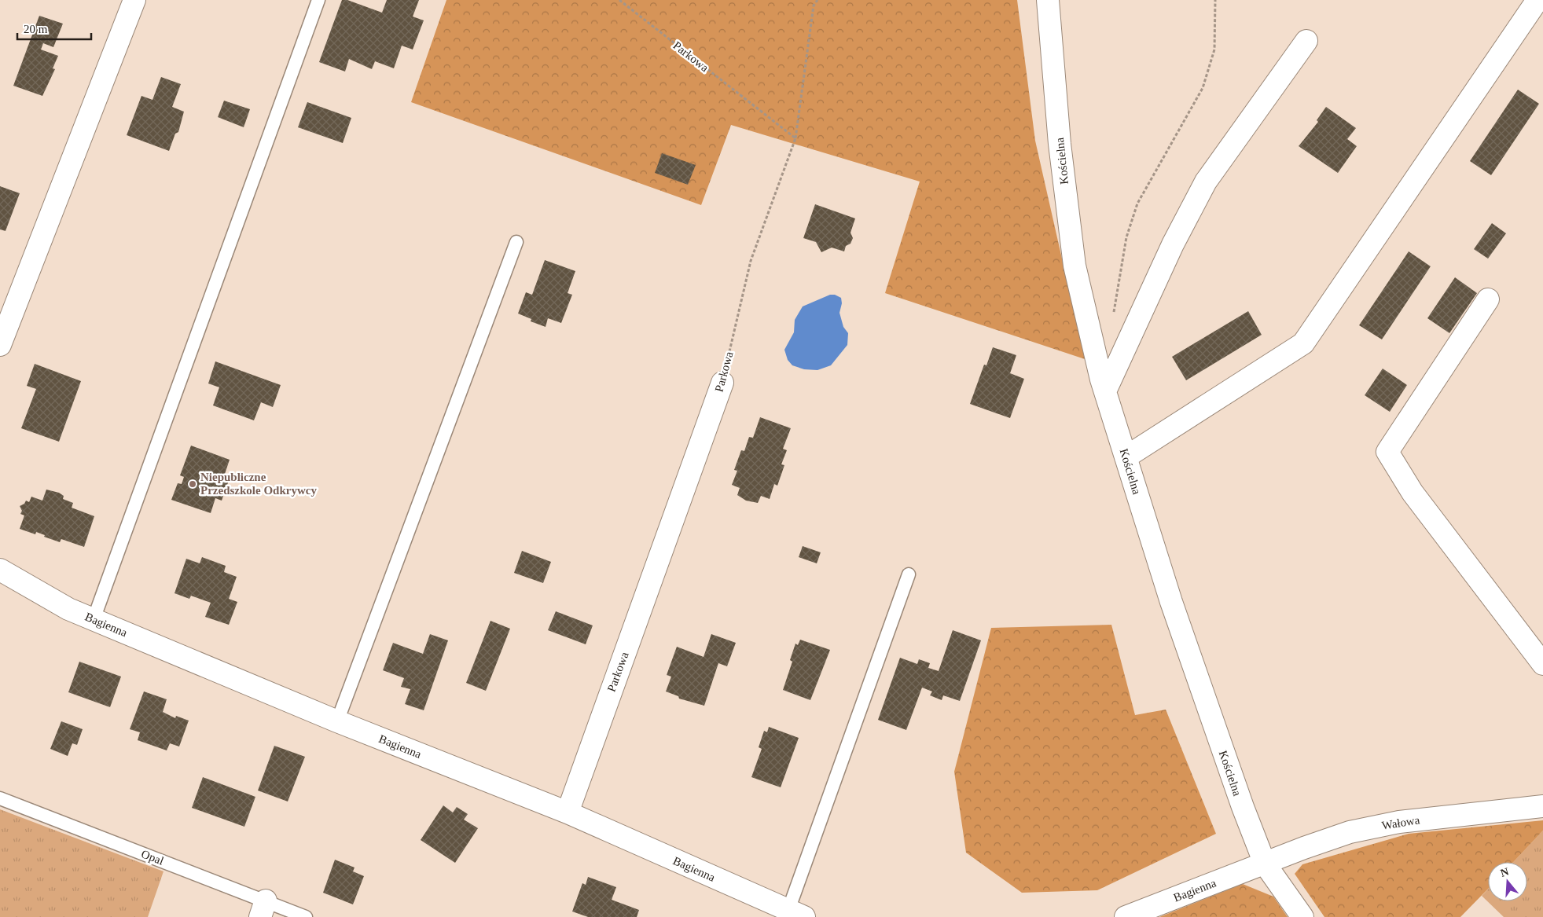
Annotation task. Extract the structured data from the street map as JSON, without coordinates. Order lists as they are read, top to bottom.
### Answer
{
  "streets": {
    "street": [
      "Parkowa",
      "Kościelna",
      "Bagienna",
      "Wałowa"
    ],
    "lane": ["Opal"]
  },
  "crossings": [
    ["Parkowa", "Bagienna"],
    ["Kościelna", "Bagienna"],
    ["Kościelna", "Wałowa"],
    ["Bagienna", "Wałowa"]
  ],
  "places": ["Niepubliczne Przedszkole Odkrywcy"],
  "scale_bar": "20 m",
  "north": "top"
}
